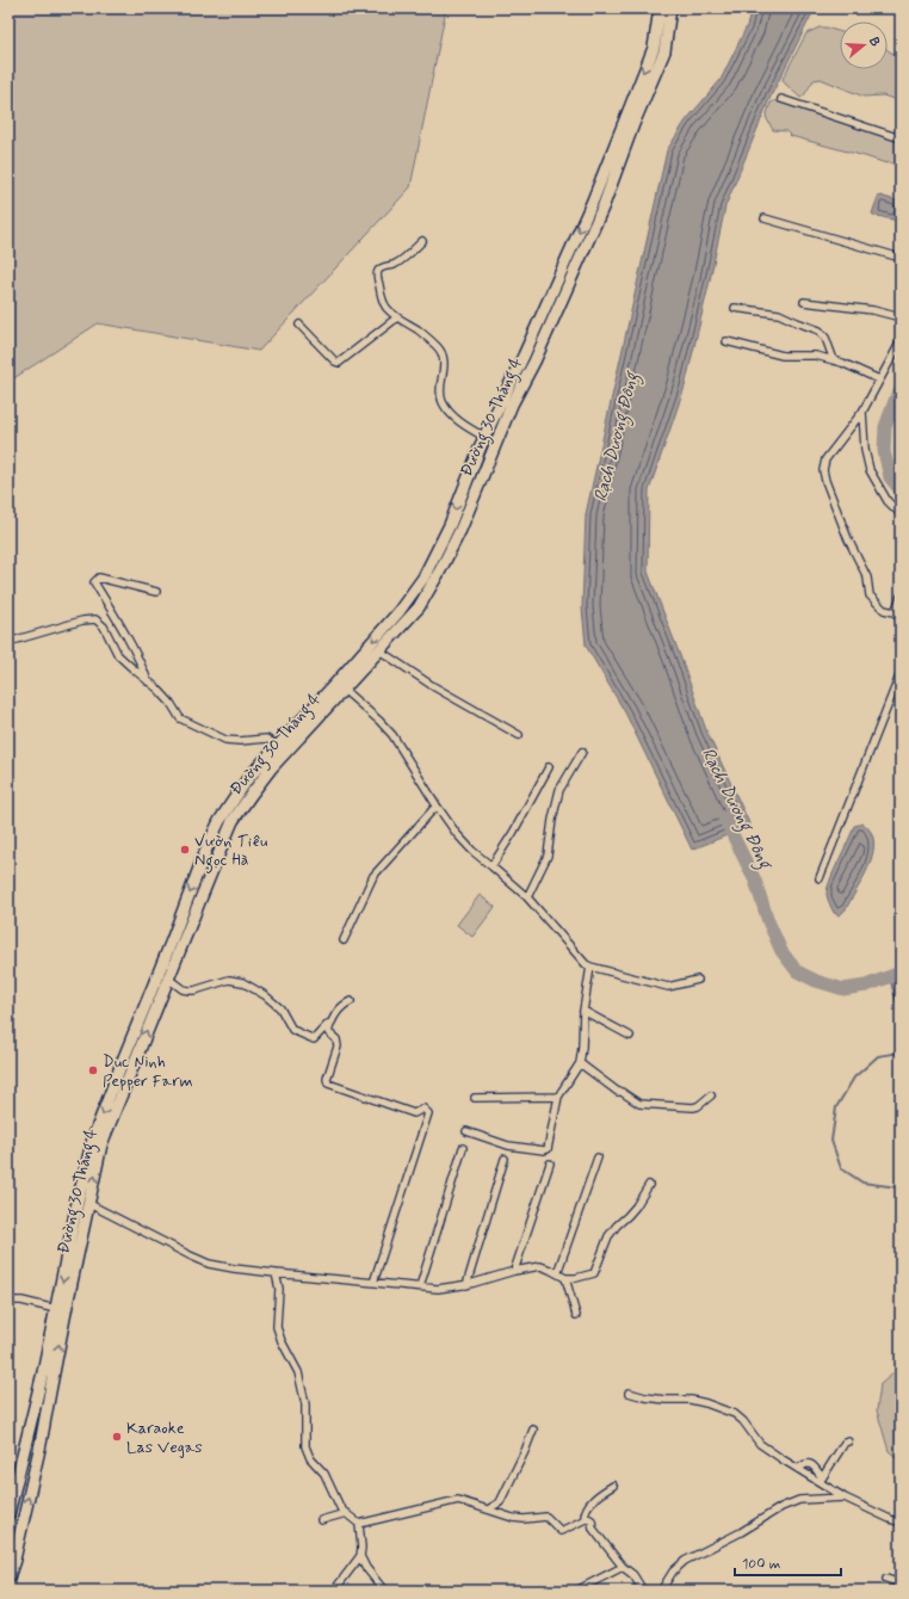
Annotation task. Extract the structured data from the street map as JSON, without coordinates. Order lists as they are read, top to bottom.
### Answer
{
  "streets": {
    "main road": ["Đường 30 Tháng 4"]
  },
  "water": ["Rạch Dương Đông"],
  "places": ["Vườn Tiêu Ngọc Hà", "Duc Ninh Pepper Farm", "Karaoke Las Vegas"],
  "scale_bar": "100 m",
  "north": "right"
}
